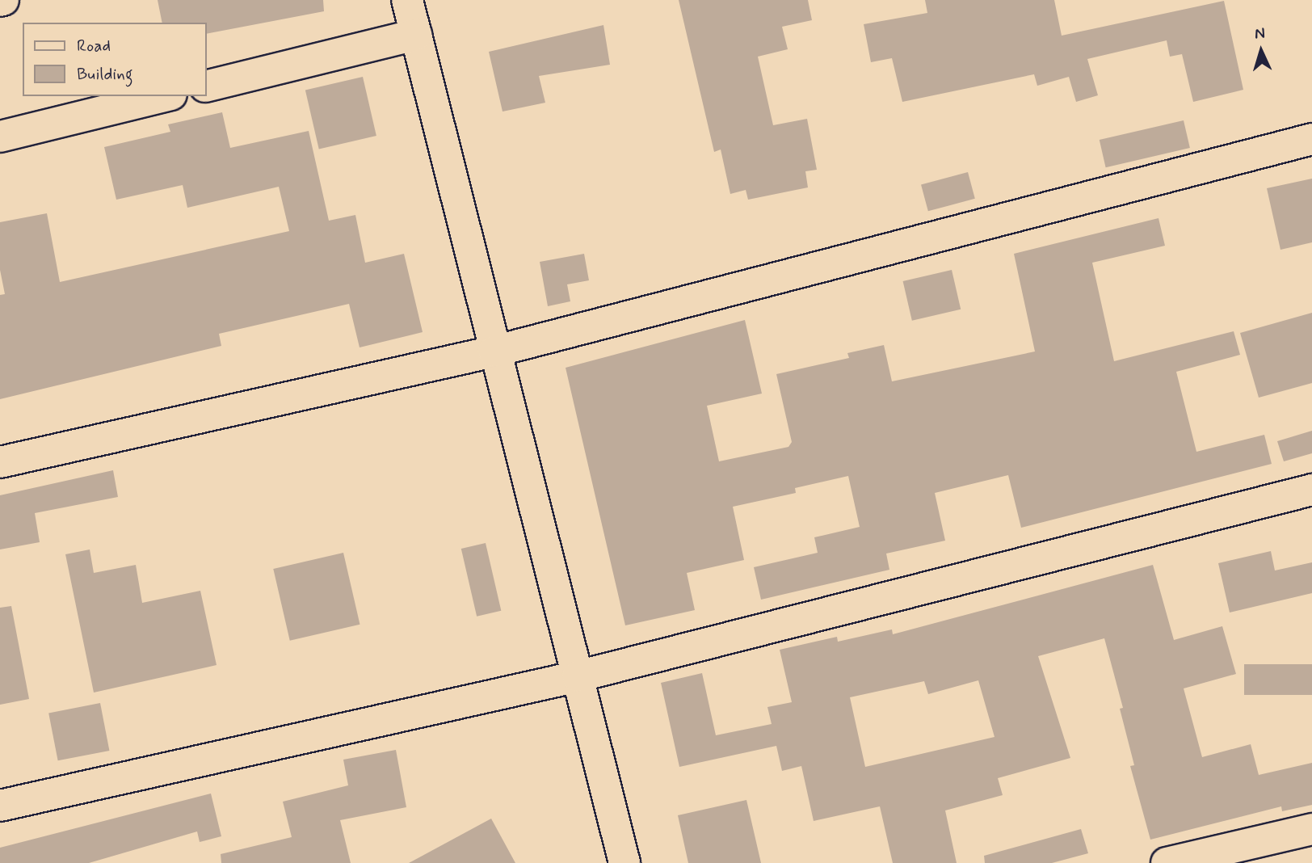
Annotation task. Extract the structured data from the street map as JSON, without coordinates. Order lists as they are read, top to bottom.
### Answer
{
  "legend": ["Road", "Building"],
  "north": "top"
}
